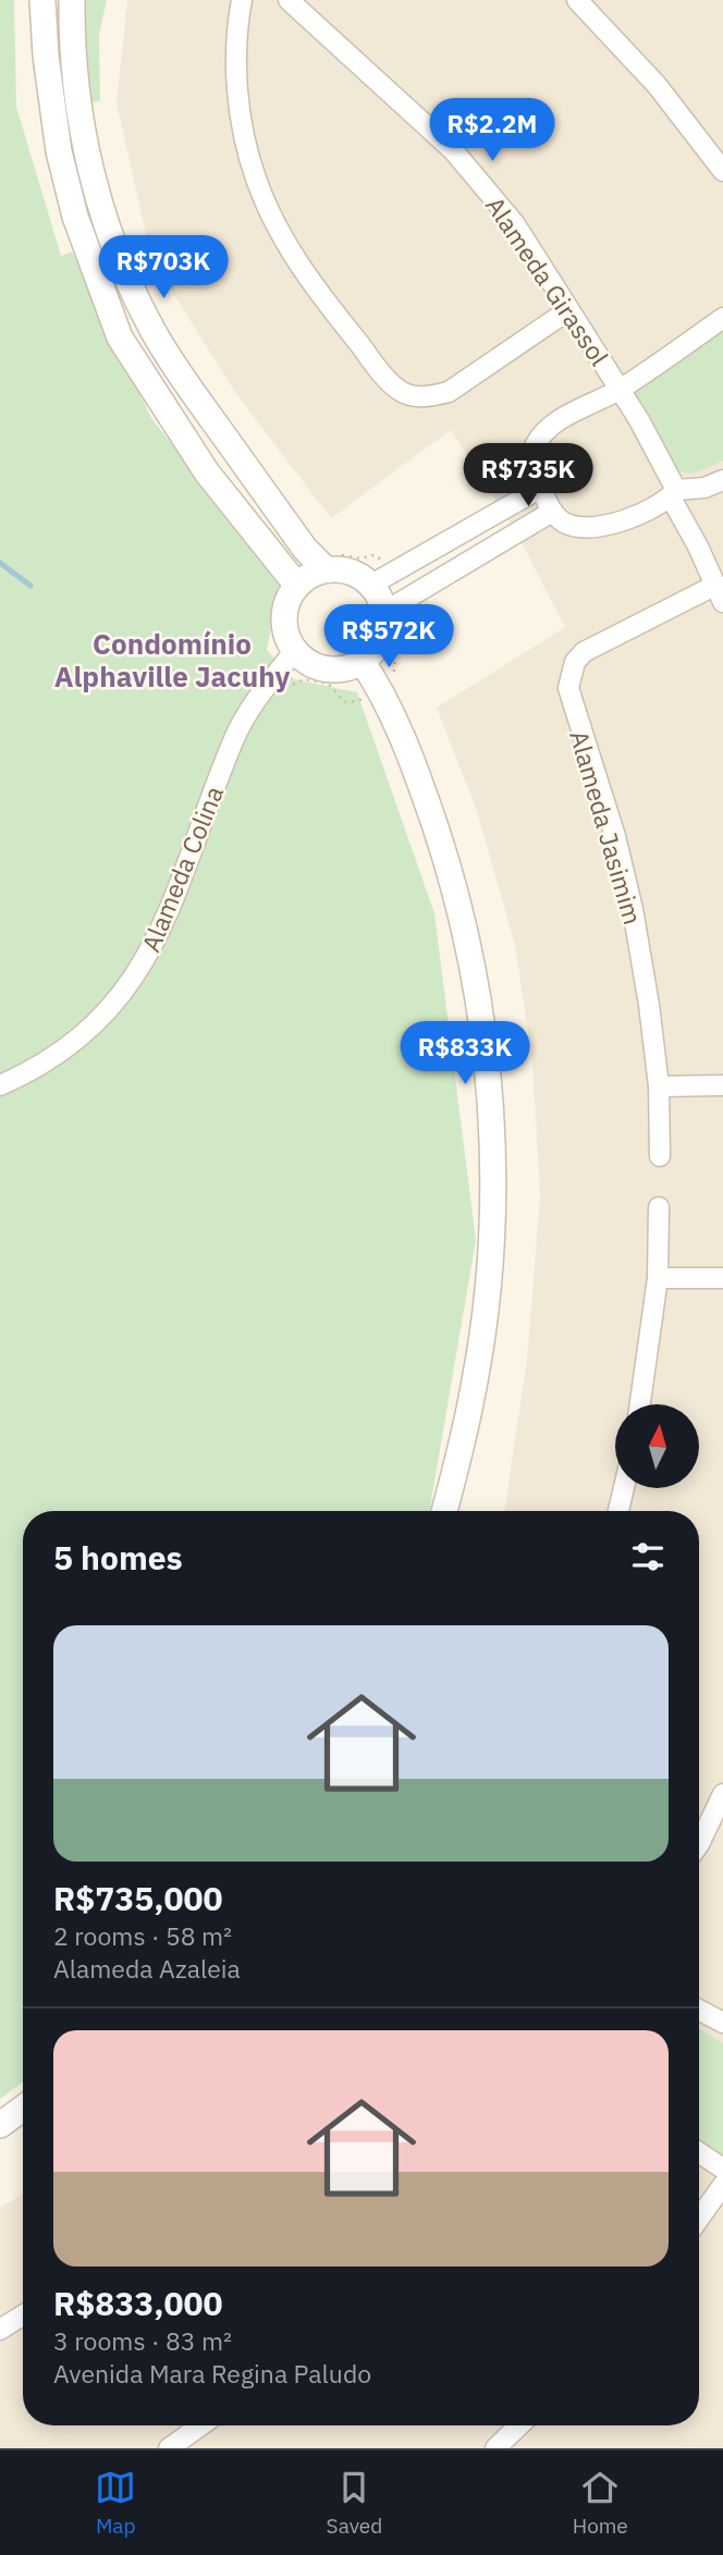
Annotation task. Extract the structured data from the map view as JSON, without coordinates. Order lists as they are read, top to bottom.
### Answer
{
  "streets": {
    "street": ["Alameda Girassol", "Alameda Jasimim", "Alameda Colina"]
  },
  "crossings": [
    ["Alameda Girassol", "Alameda Jasimim"]
  ],
  "districts": ["Condomínio Alphaville Jacuhy"],
  "north": "top",
  "page": {
    "price": [
      "R$2.2M",
      "R$703K",
      "R$735K",
      "R$572K",
      "R$833K"
    ],
    "heading": "5 homes",
    "list": [
      {
        "name": "R$735,000",
        "note": "2 rooms · 58 m² · Alameda Azaleia"
      },
      {
        "name": "R$833,000",
        "note": "3 rooms · 83 m² · Avenida Mara Regina Paludo"
      }
    ],
    "tabs": ["Map", "Saved", "Home"]
  }
}
